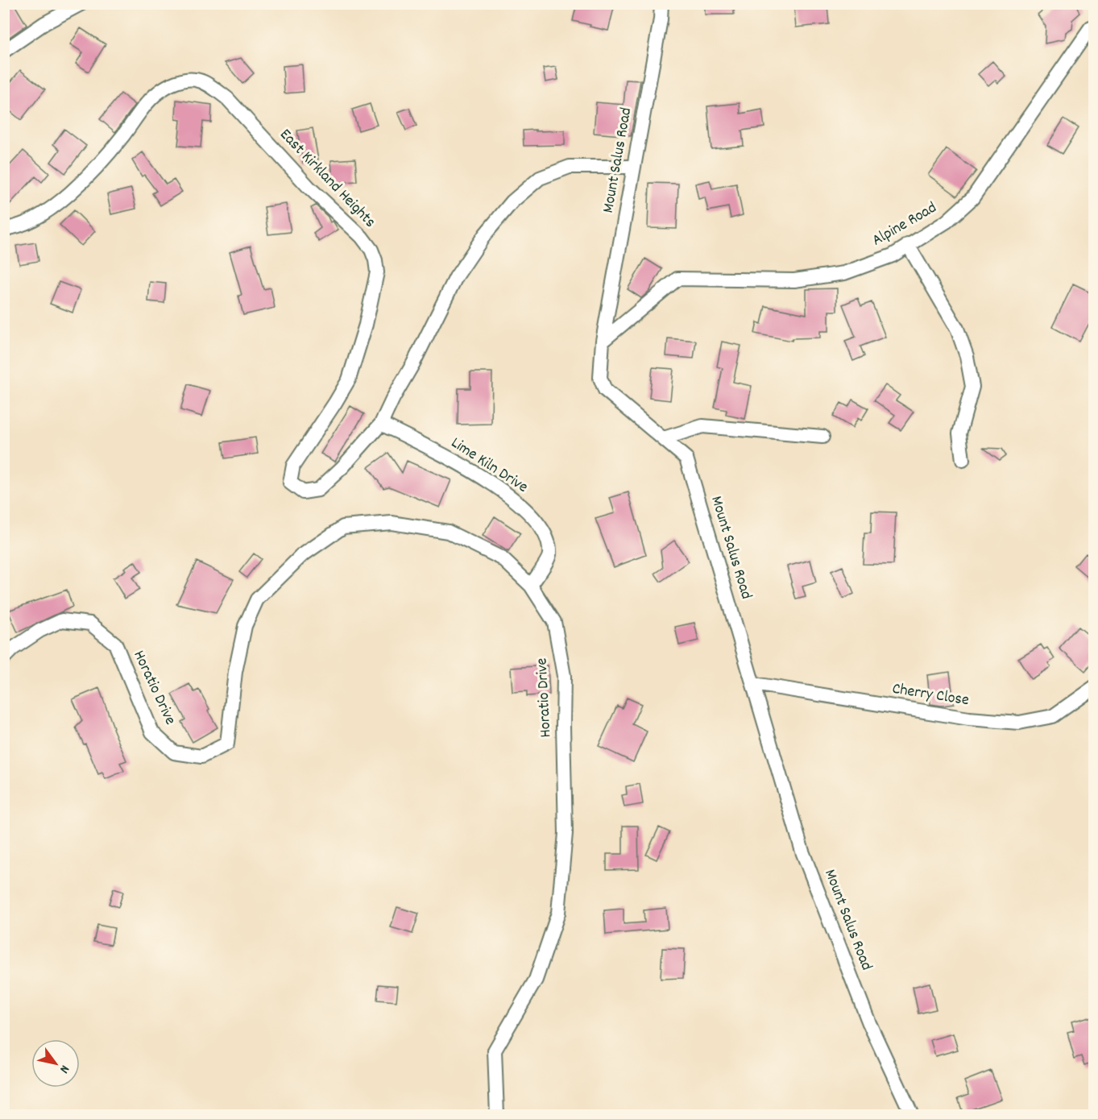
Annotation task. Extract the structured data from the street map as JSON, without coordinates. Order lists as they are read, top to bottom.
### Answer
{
  "streets": {
    "street": [
      "Mount Salus Road",
      "East Kirkland Heights",
      "Alpine Road",
      "Lime Kiln Drive",
      "Horatio Drive",
      "Cherry Close"
    ]
  },
  "crossings": [
    ["Mount Salus Road", "East Kirkland Heights"],
    ["Mount Salus Road", "Alpine Road"],
    ["Mount Salus Road", "Cherry Close"],
    ["East Kirkland Heights", "Lime Kiln Drive"],
    ["Lime Kiln Drive", "Horatio Drive"]
  ],
  "north": "bottom right"
}
